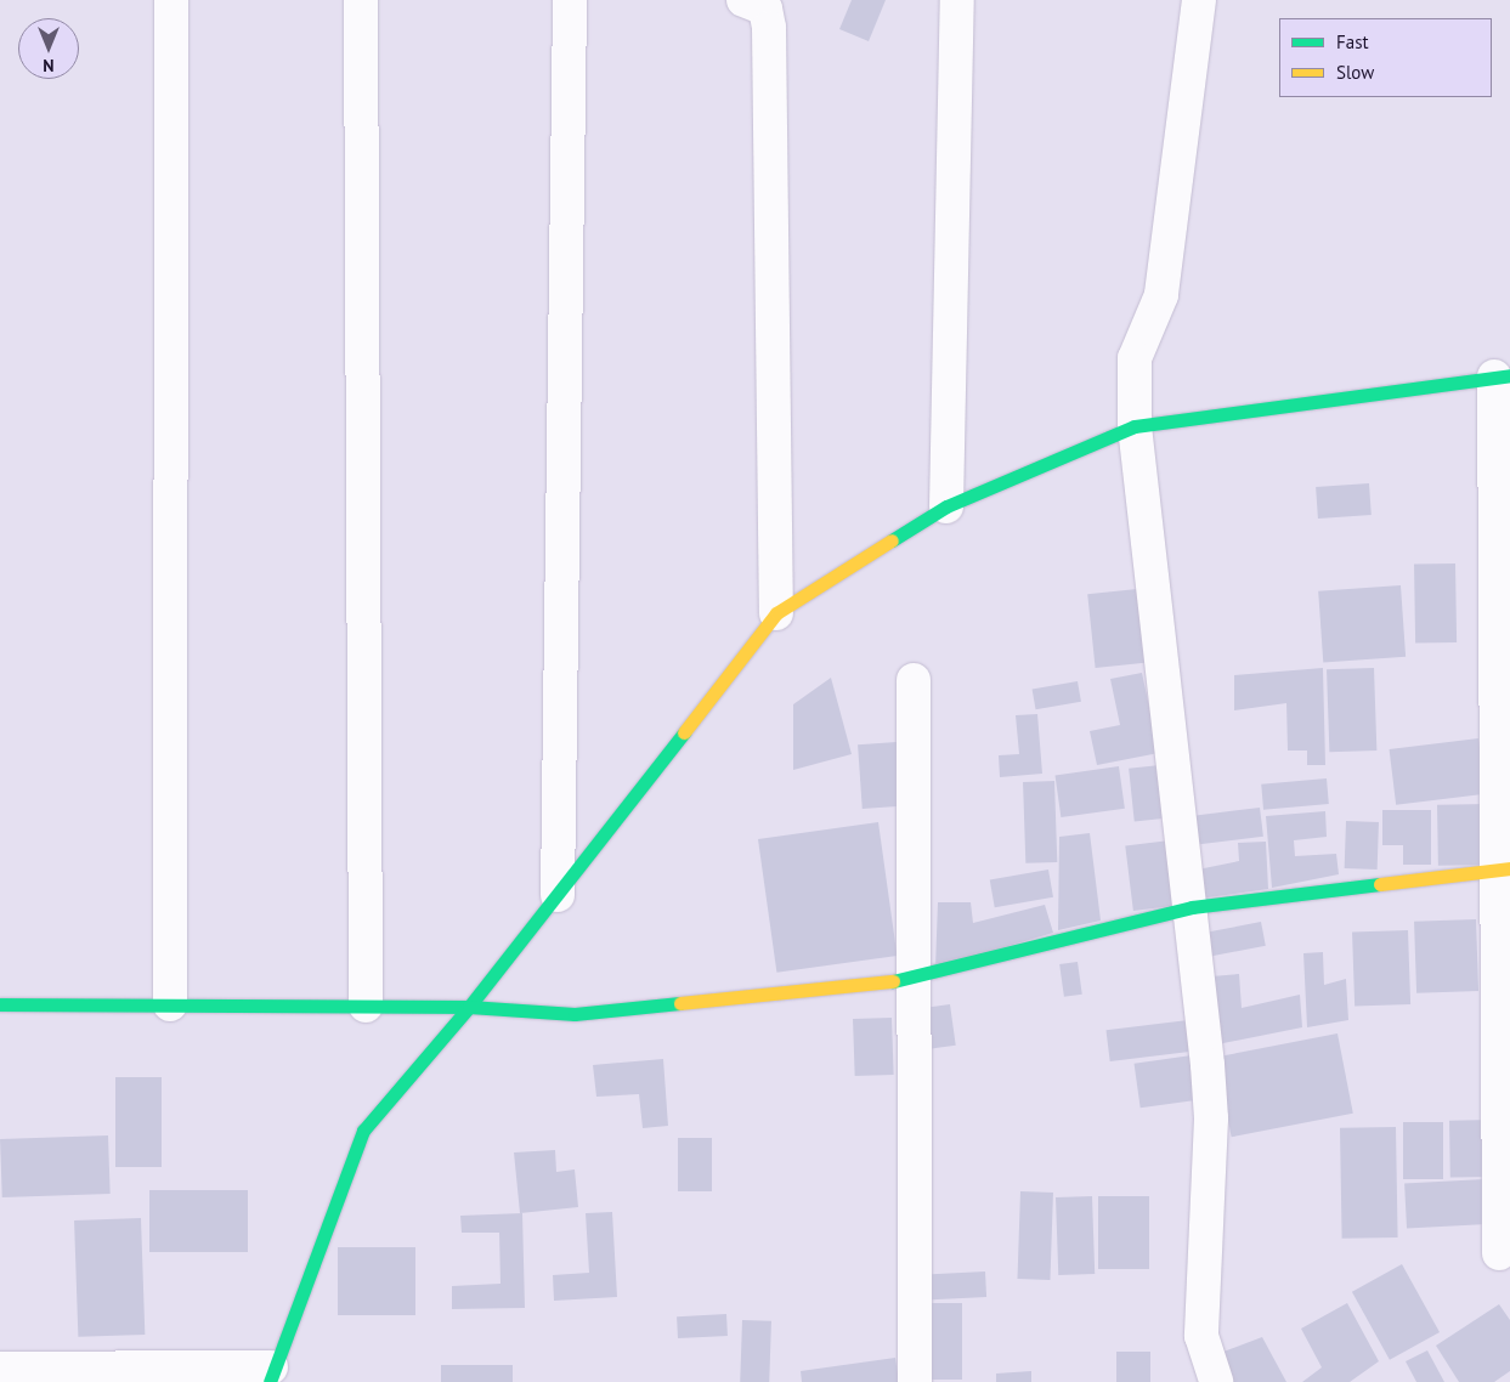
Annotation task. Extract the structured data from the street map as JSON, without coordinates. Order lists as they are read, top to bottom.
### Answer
{
  "legend": ["Fast", "Slow"],
  "north": "bottom"
}
